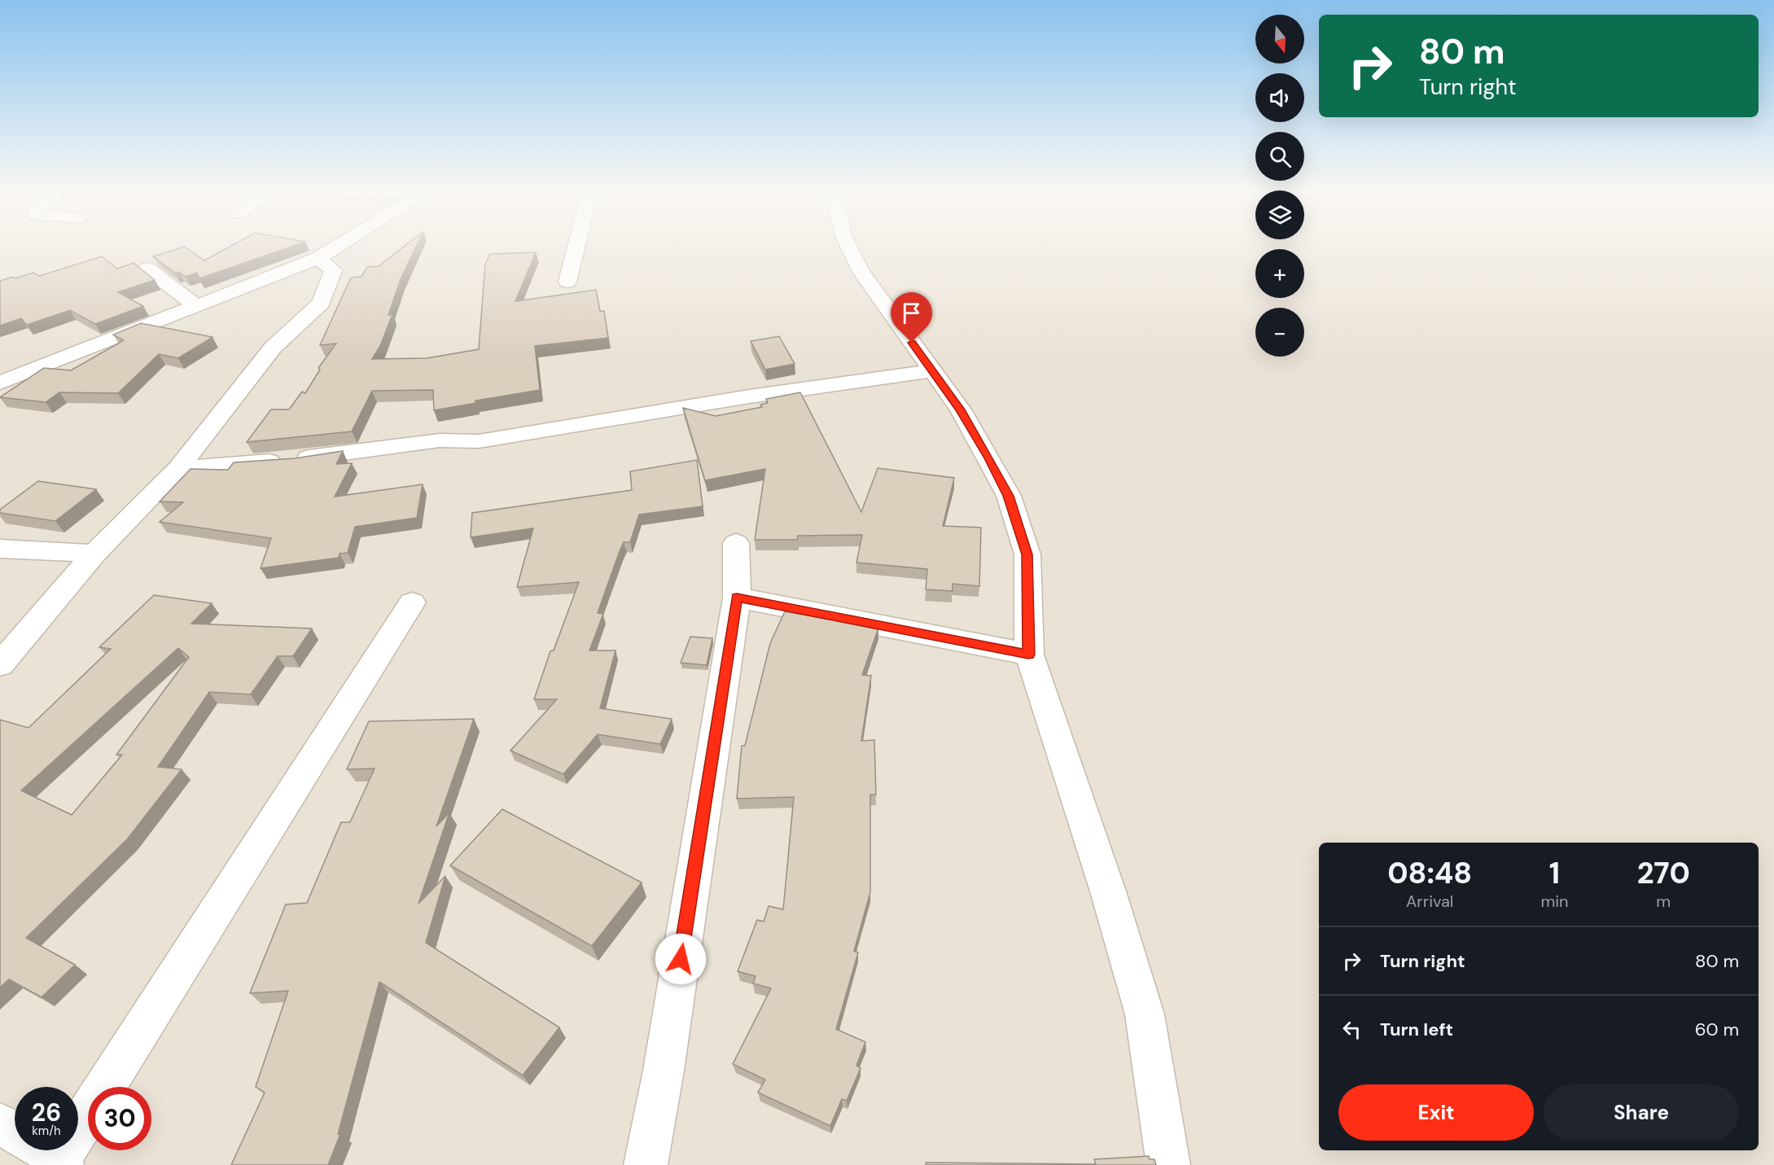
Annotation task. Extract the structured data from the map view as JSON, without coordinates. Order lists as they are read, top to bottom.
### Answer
{
  "north": "bottom",
  "page": {
    "map_buttons": ["+", "−"],
    "turn": ["80 m", "Turn right"],
    "eta": [
      "08:48",
      "Arrival",
      "1",
      "min",
      "270",
      "m"
    ],
    "list": [
      {
        "name": "Turn right",
        "value": "80 m"
      },
      {
        "name": "Turn left",
        "value": "60 m"
      }
    ],
    "buttons": ["Exit", "Share"],
    "speed": "26 km/h",
    "limit": "30"
  }
}
